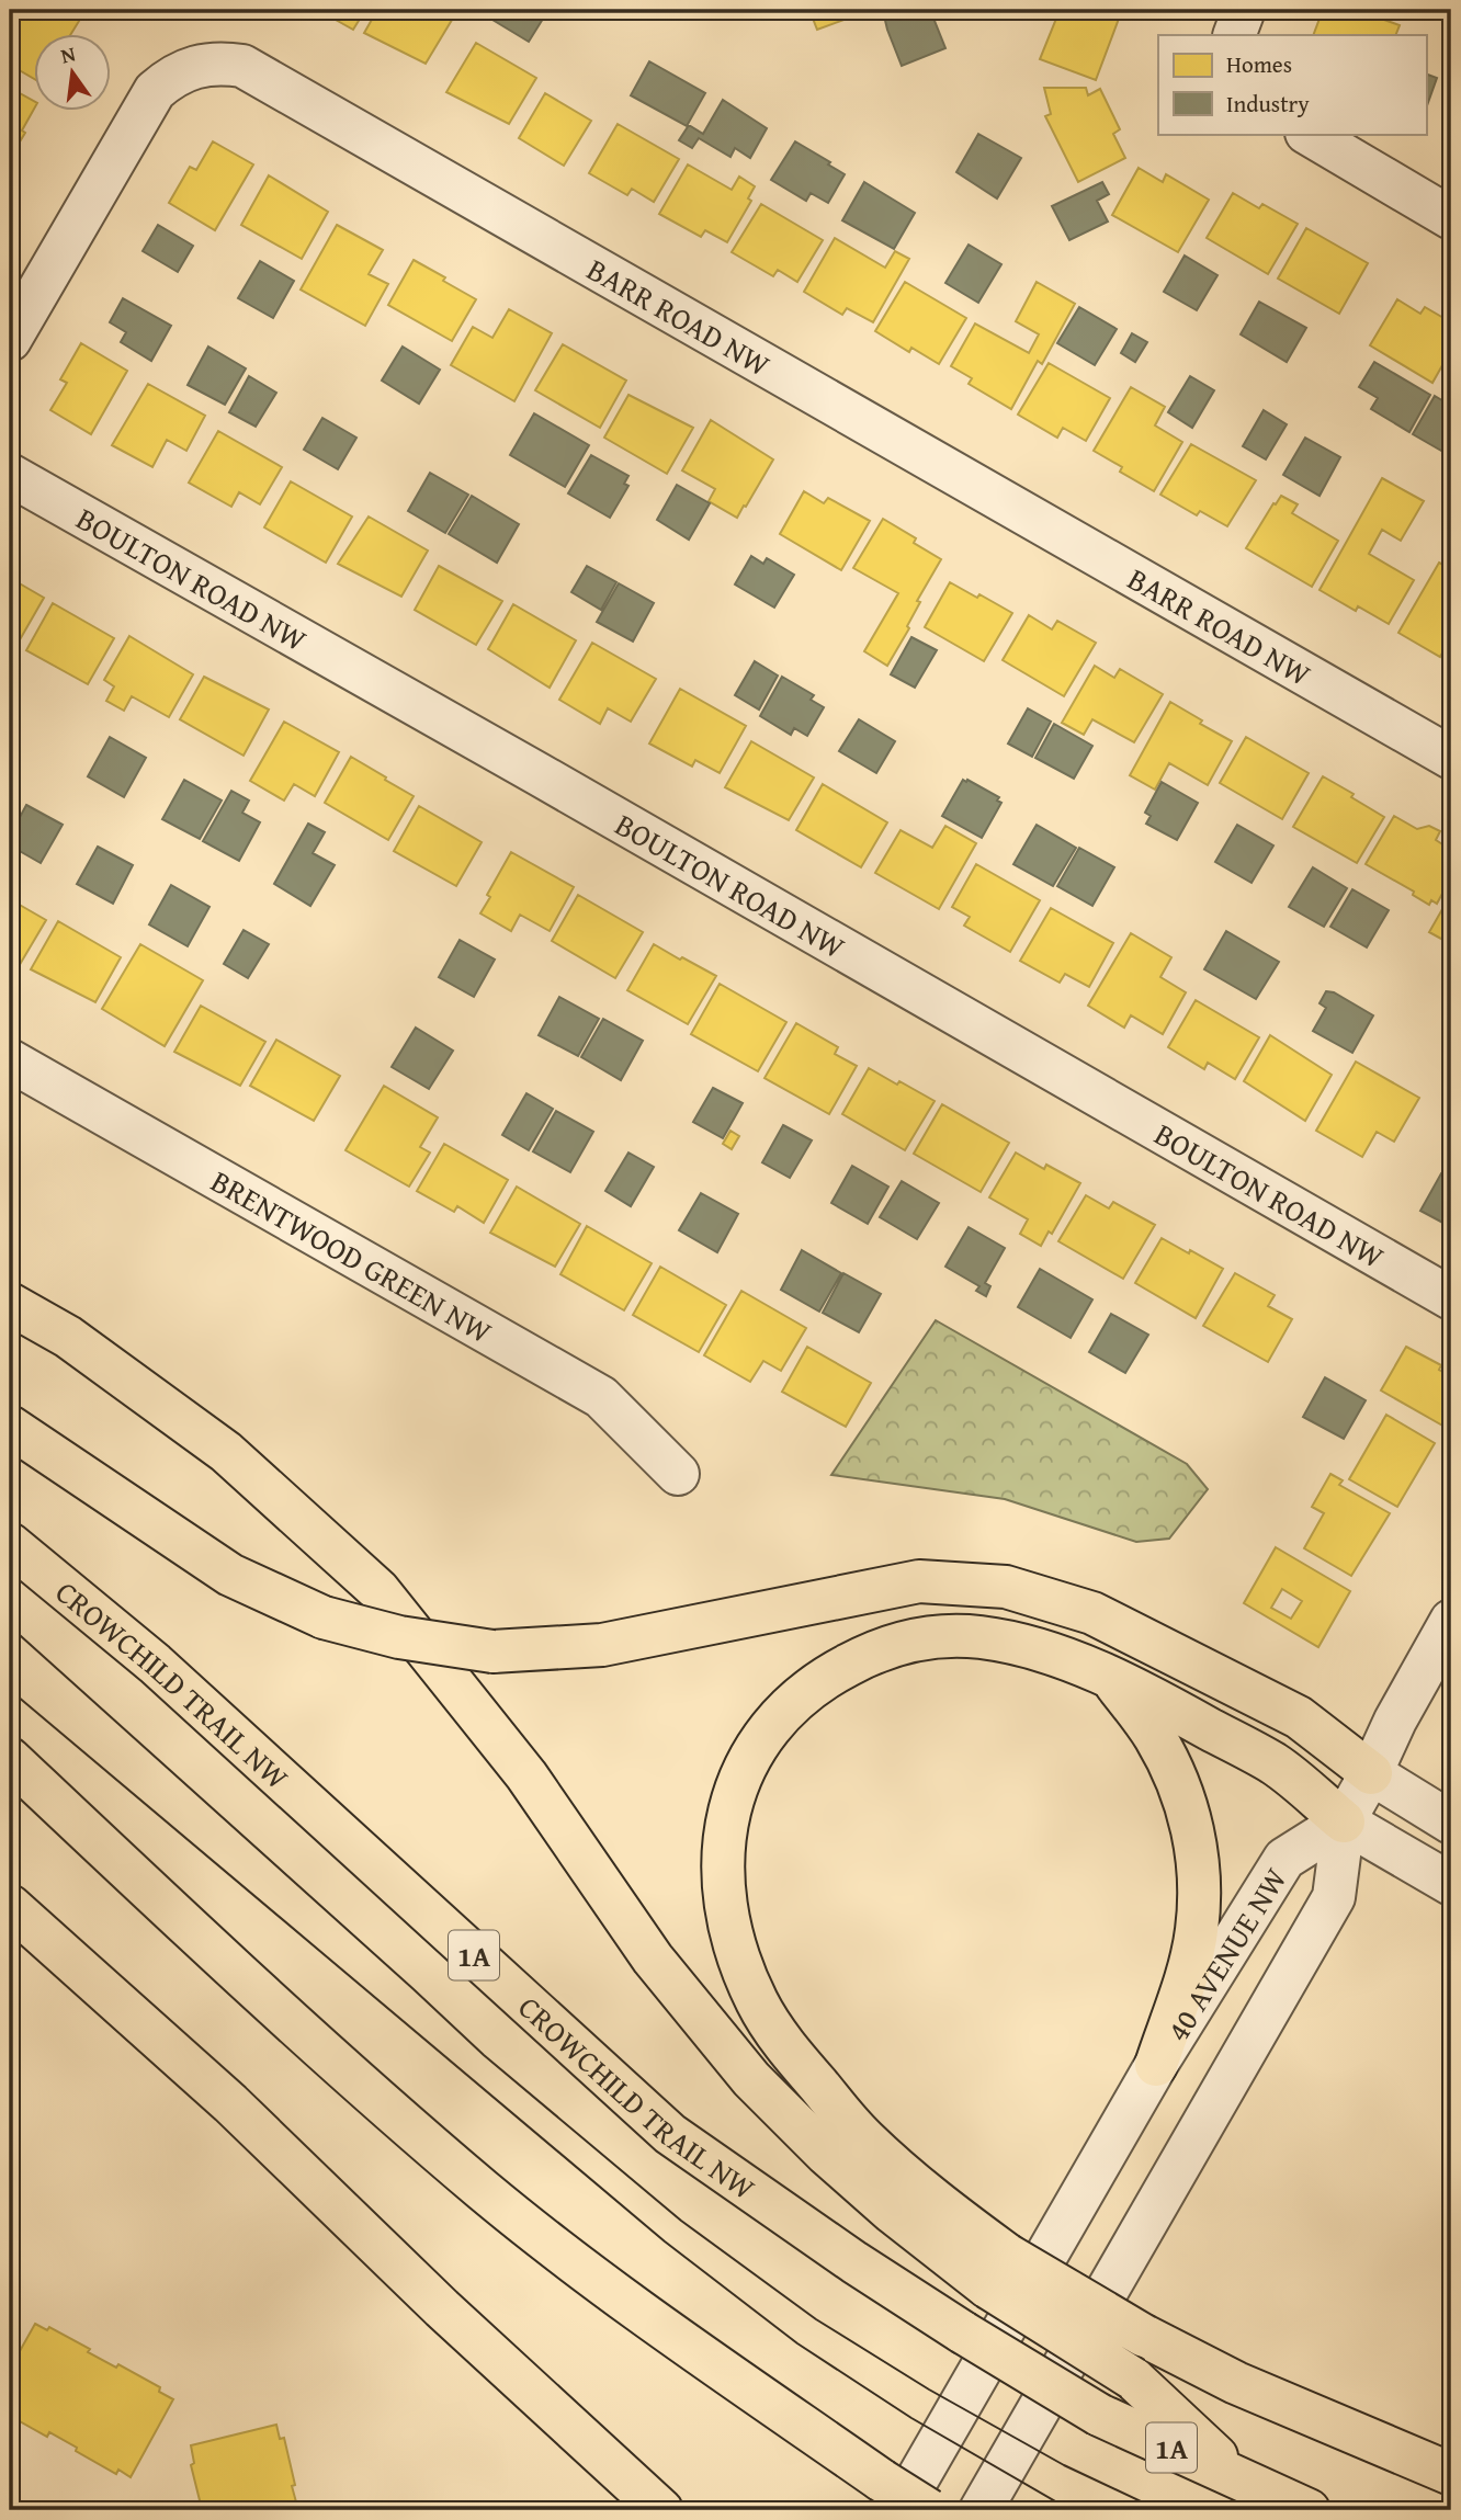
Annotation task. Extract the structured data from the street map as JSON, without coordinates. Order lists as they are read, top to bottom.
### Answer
{
  "streets": {
    "highway": ["CROWCHILD TRAIL NW", "1A"],
    "street": [
      "BARR ROAD NW",
      "BOULTON ROAD NW",
      "BRENTWOOD GREEN NW",
      "40 AVENUE NW"
    ]
  },
  "legend": ["Homes", "Industry"],
  "north": "top"
}
